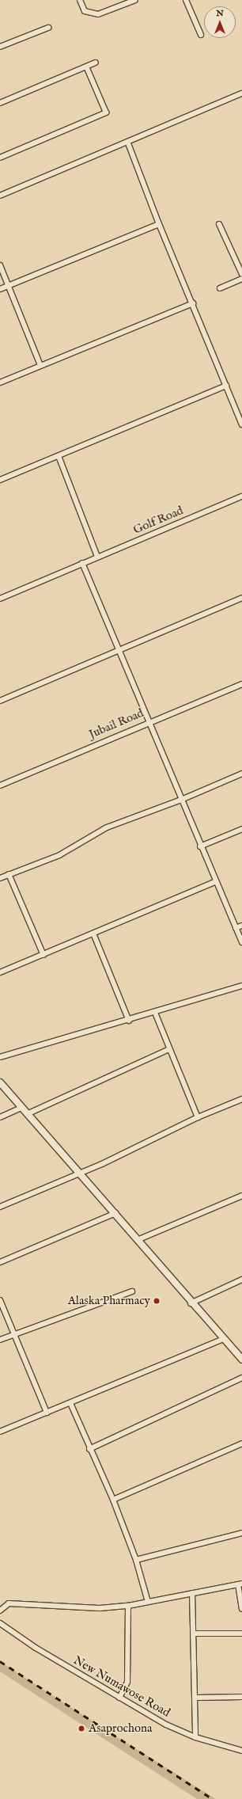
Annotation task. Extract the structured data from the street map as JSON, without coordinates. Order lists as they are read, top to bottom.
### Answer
{
  "streets": {
    "street": ["Golf Road", "Jubail Road", "New Numawose Road"]
  },
  "places": ["Alaska Pharmacy", "Asaprochona"],
  "north": "top"
}
